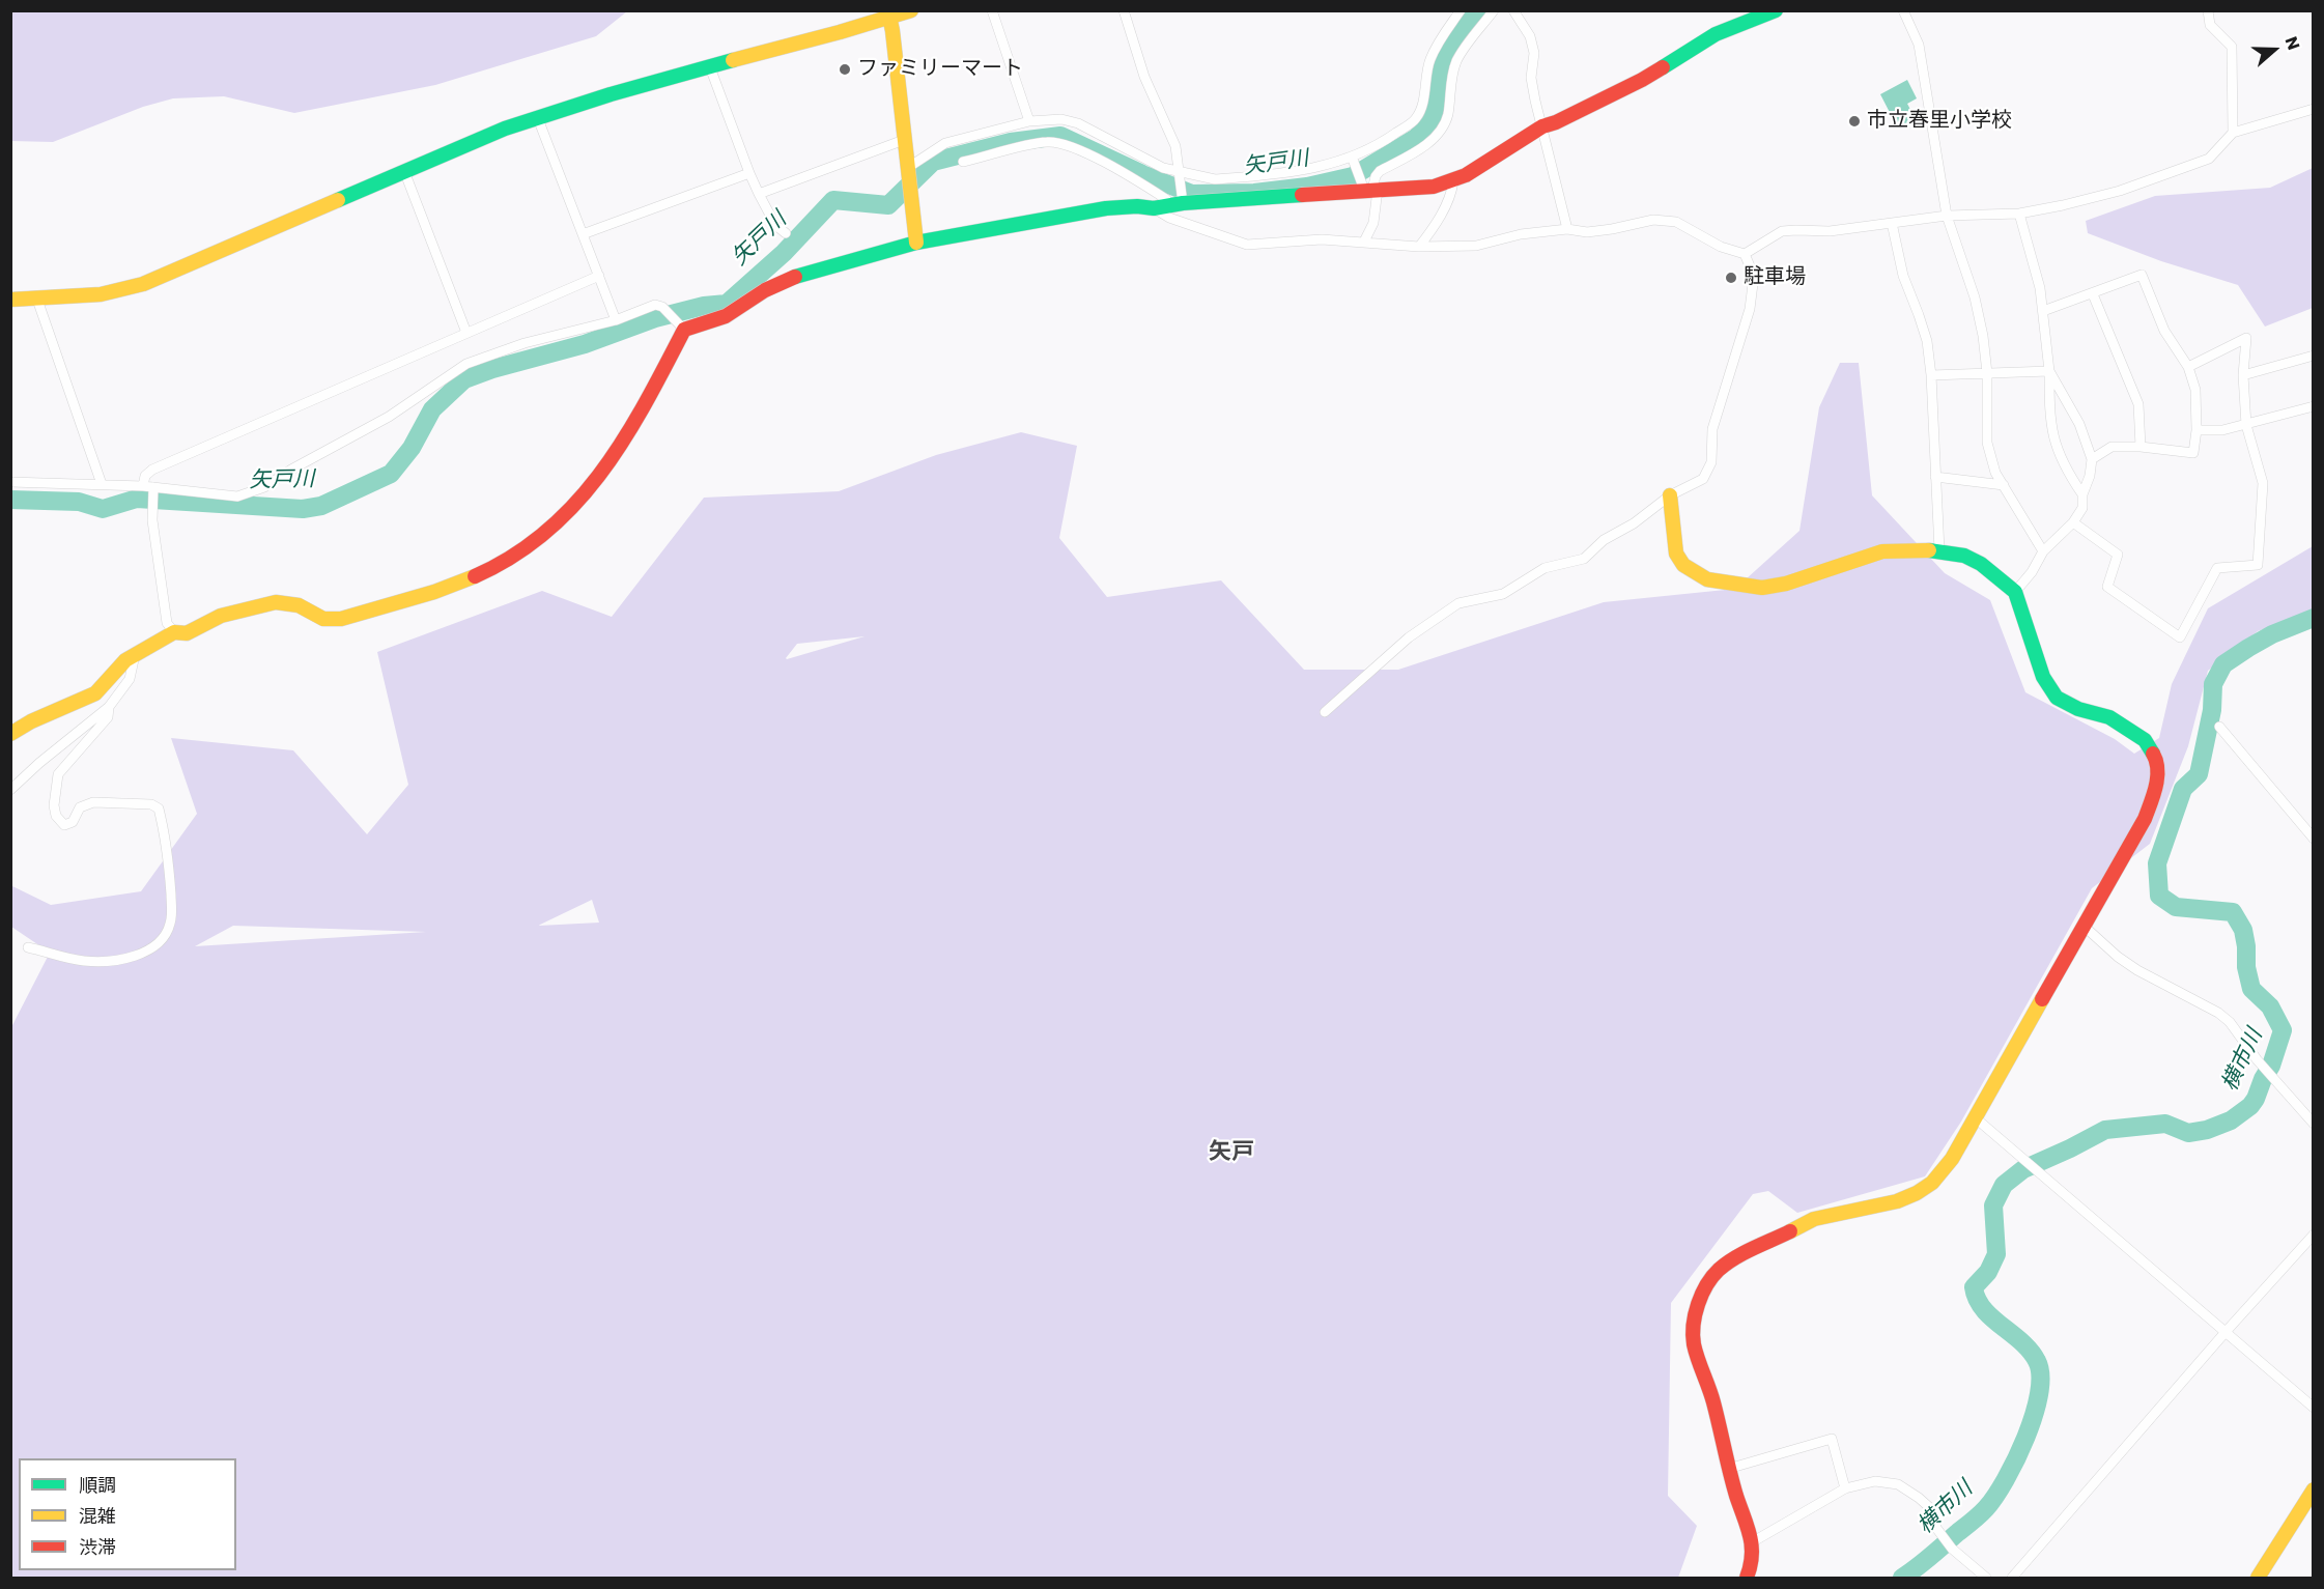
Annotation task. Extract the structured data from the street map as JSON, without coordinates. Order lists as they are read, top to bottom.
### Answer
{
  "districts": ["矢戸"],
  "water": ["矢戸川", "横市川"],
  "places": ["ファミリーマート", "市立春里小学校", "駐車場"],
  "legend": ["順調", "混雑", "渋滞"],
  "north": "right"
}
